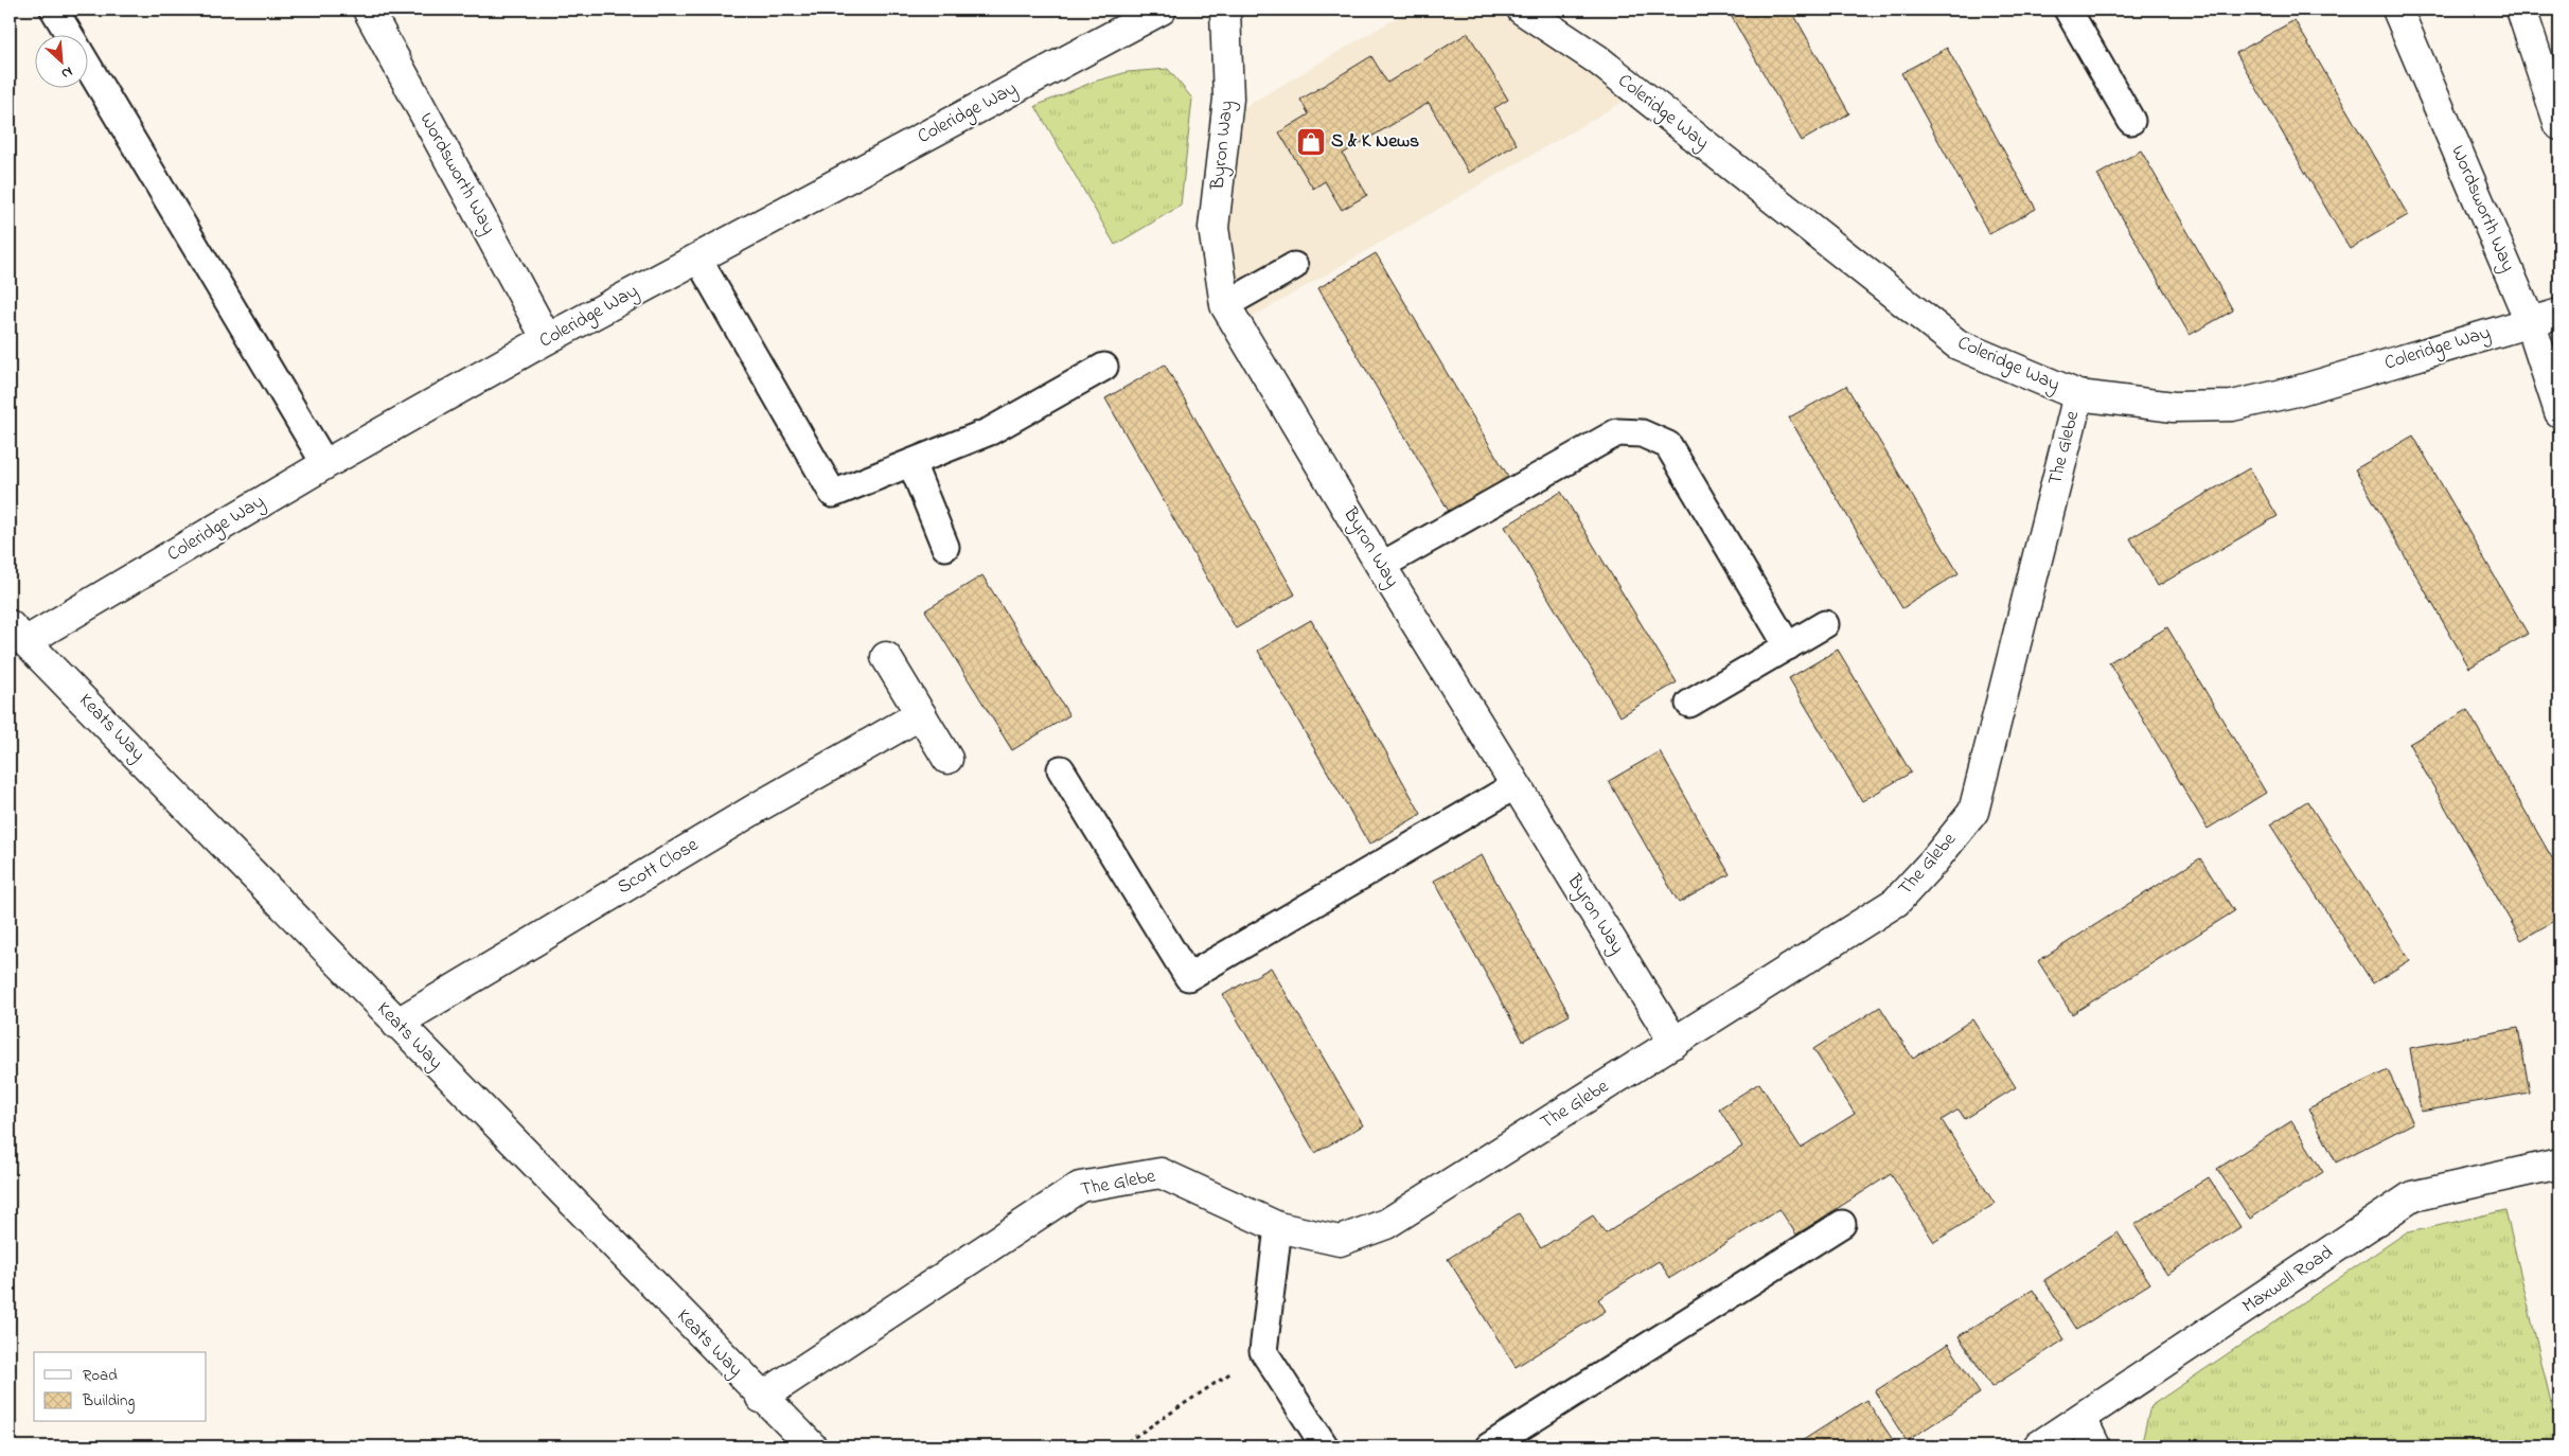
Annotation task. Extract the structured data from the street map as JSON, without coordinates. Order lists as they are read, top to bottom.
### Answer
{
  "streets": {
    "street": [
      "Coleridge Way",
      "Byron Way",
      "Wordsworth Way",
      "The Glebe",
      "Keats Way",
      "Scott Close",
      "Maxwell Road"
    ]
  },
  "crossings": [
    ["Coleridge Way", "Wordsworth Way"],
    ["Coleridge Way", "The Glebe"],
    ["Coleridge Way", "Keats Way"],
    ["Byron Way", "The Glebe"],
    ["The Glebe", "Keats Way"],
    ["Keats Way", "Scott Close"]
  ],
  "places": {
    "shop": ["S & K News"]
  },
  "legend": ["Road", "Building"],
  "north": "bottom right"
}
